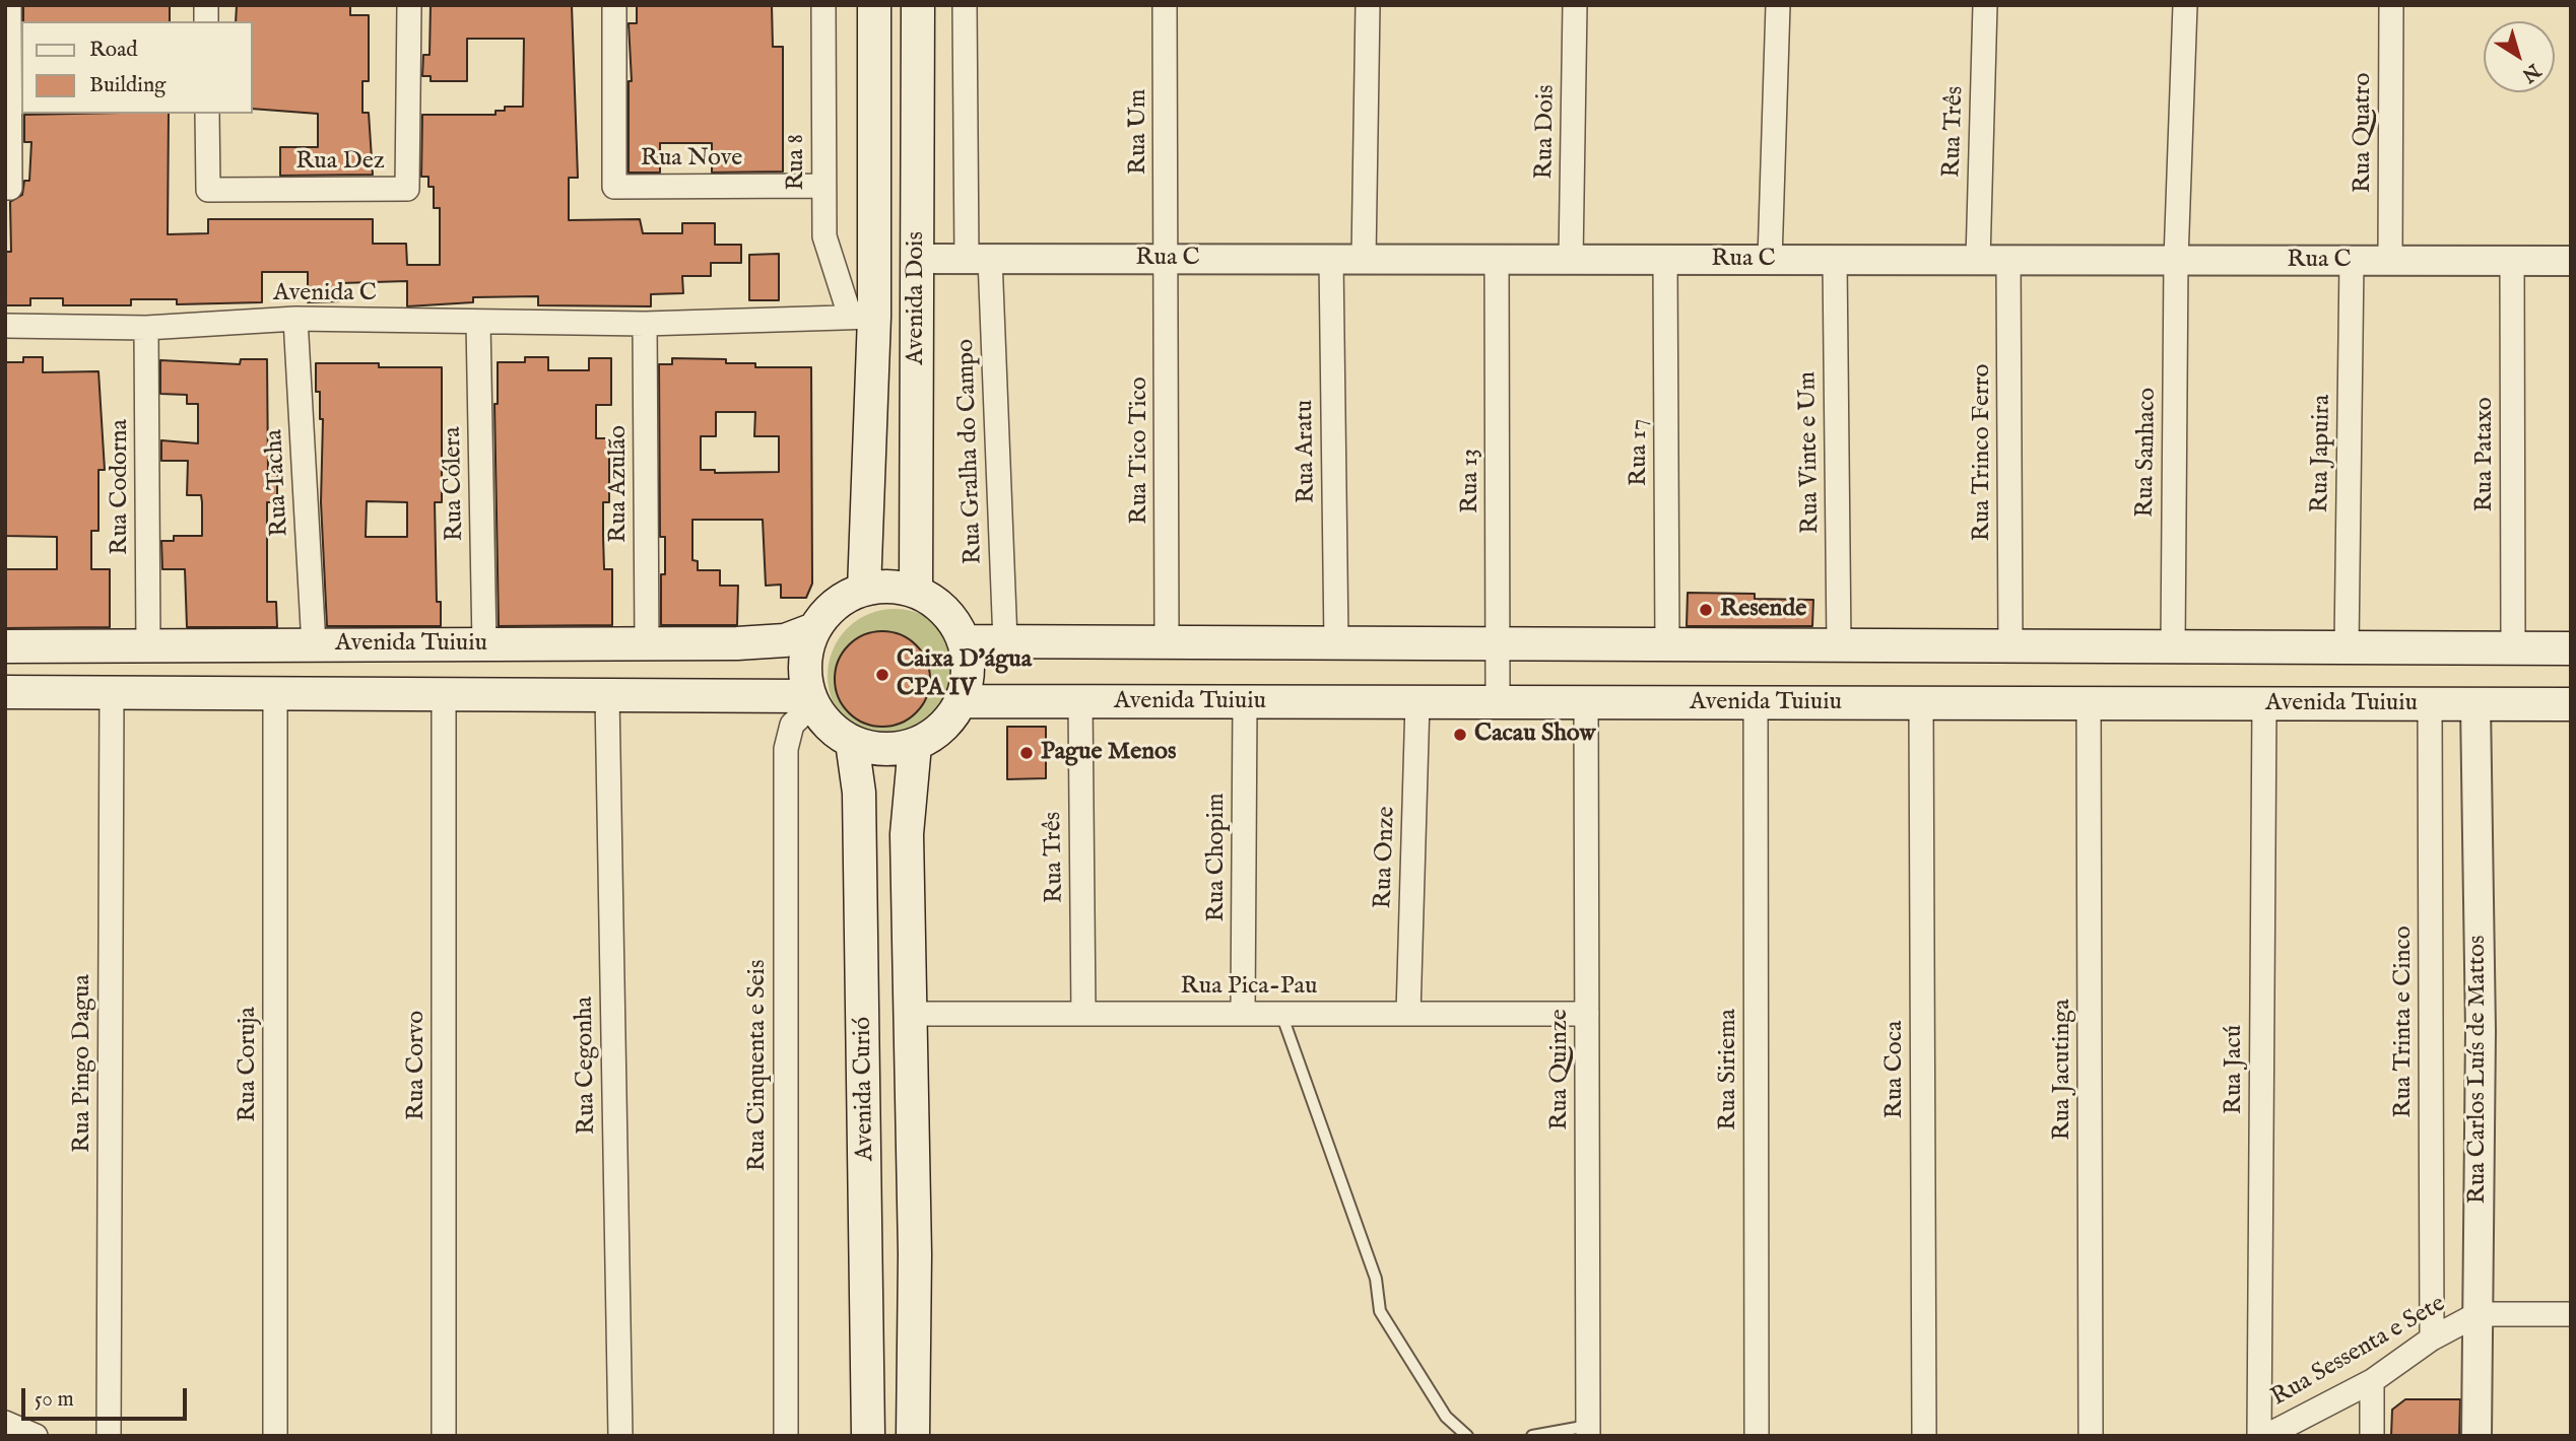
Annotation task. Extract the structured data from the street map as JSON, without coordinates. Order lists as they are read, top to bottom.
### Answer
{
  "streets": {
    "main road": ["Avenida Dois", "Avenida Tuiuiu", "Avenida Curió"],
    "street": [
      "Rua Um",
      "Rua Dois",
      "Rua Três",
      "Rua Quatro",
      "Rua Nove",
      "Rua Dez",
      "Rua 8",
      "Rua C",
      "Avenida C",
      "Rua Tico Tico",
      "Rua Gralha do Campo",
      "Rua Aratu",
      "Rua 17",
      "Rua Vinte e Um",
      "Rua Trinco Ferro",
      "Rua Sanhaco",
      "Rua Japuira",
      "Rua Pataxo",
      "Rua 13",
      "Rua Tacha",
      "Rua Cólera",
      "Rua Azulão",
      "Rua Codorna",
      "Rua Chopim",
      "Rua Onze",
      "Rua Pica-Pau",
      "Rua Trinta e Cinco",
      "Rua Pingo Dagua",
      "Rua Coruja",
      "Rua Corvo",
      "Rua Cegonha",
      "Rua Cinquenta e Seis",
      "Rua Quinze",
      "Rua Siriema",
      "Rua Coca",
      "Rua Jacutinga",
      "Rua Jacú",
      "Rua Carlos Luís de Mattos",
      "Rua Sessenta e Sete"
    ]
  },
  "crossings": [
    ["Rua Um", "Rua C"],
    ["Rua Um", "Rua Tico Tico"],
    ["Rua Dois", "Rua C"],
    ["Rua Três", "Rua C"],
    ["Rua Três", "Avenida Tuiuiu"],
    ["Rua Três", "Rua Pica-Pau"],
    ["Rua Quatro", "Rua C"],
    ["Rua Nove", "Rua 8"],
    ["Rua 8", "Avenida Dois"],
    ["Rua C", "Avenida Dois"],
    ["Rua C", "Rua Tico Tico"],
    ["Rua C", "Rua Gralha do Campo"],
    ["Rua C", "Rua Aratu"],
    ["Rua C", "Rua 17"],
    ["Rua C", "Rua Vinte e Um"],
    ["Rua C", "Rua Trinco Ferro"],
    ["Rua C", "Rua Sanhaco"],
    ["Rua C", "Rua Japuira"],
    ["Rua C", "Rua Pataxo"],
    ["Rua C", "Rua 13"],
    ["Avenida C", "Rua Tacha"],
    ["Avenida C", "Rua Cólera"],
    ["Avenida C", "Rua Azulão"],
    ["Avenida C", "Rua Codorna"],
    ["Avenida Dois", "Avenida Tuiuiu"],
    ["Avenida Dois", "Rua Cinquenta e Seis"],
    ["Avenida Dois", "Avenida Curió"],
    ["Rua 13", "Avenida Tuiuiu"],
    ["Rua Tacha", "Avenida Tuiuiu"],
    ["Rua Cólera", "Avenida Tuiuiu"],
    ["Rua Azulão", "Avenida Tuiuiu"],
    ["Rua Codorna", "Avenida Tuiuiu"],
    ["Avenida Tuiuiu", "Rua Chopim"],
    ["Avenida Tuiuiu", "Rua Onze"],
    ["Avenida Tuiuiu", "Rua Trinta e Cinco"],
    ["Avenida Tuiuiu", "Rua Pingo Dagua"],
    ["Avenida Tuiuiu", "Rua Coruja"],
    ["Avenida Tuiuiu", "Rua Corvo"],
    ["Avenida Tuiuiu", "Rua Cegonha"],
    ["Avenida Tuiuiu", "Rua Cinquenta e Seis"],
    ["Avenida Tuiuiu", "Rua Quinze"],
    ["Avenida Tuiuiu", "Rua Siriema"],
    ["Avenida Tuiuiu", "Rua Coca"],
    ["Avenida Tuiuiu", "Rua Jacutinga"],
    ["Avenida Tuiuiu", "Rua Jacú"],
    ["Avenida Tuiuiu", "Rua Carlos Luís de Mattos"],
    ["Avenida Tuiuiu", "Avenida Curió"],
    ["Rua Chopim", "Rua Pica-Pau"],
    ["Rua Onze", "Rua Pica-Pau"],
    ["Rua Pica-Pau", "Rua Quinze"],
    ["Rua Pica-Pau", "Avenida Curió"],
    ["Rua Trinta e Cinco", "Rua Sessenta e Sete"],
    ["Rua Cinquenta e Seis", "Avenida Curió"],
    ["Rua Carlos Luís de Mattos", "Rua Sessenta e Sete"]
  ],
  "places": [
    "Resende",
    "Caixa D'água CPA IV",
    "Cacau Show",
    "Pague Menos"
  ],
  "legend": ["Road", "Building"],
  "scale_bar": "50 m",
  "north": "bottom right"
}
